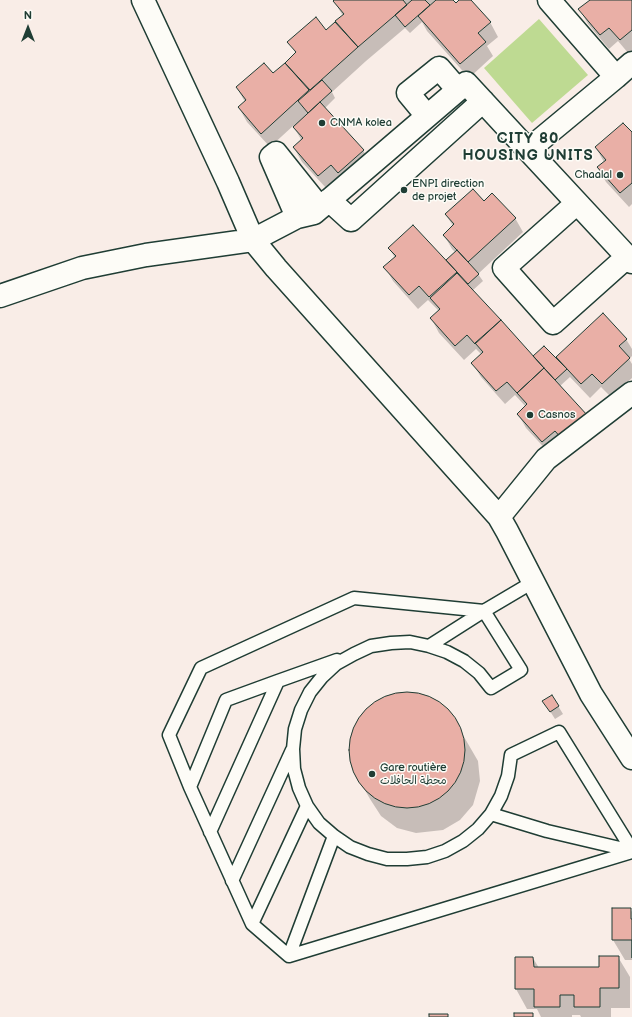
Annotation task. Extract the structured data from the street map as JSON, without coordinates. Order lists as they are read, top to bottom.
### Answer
{
  "districts": ["CITY 80 HOUSING UNITS"],
  "places": [
    "CNMA kolea",
    "Chaalal",
    "ENPI direction de projet",
    "Casnos",
    "Gare routière محطة الحافلات"
  ],
  "north": "top"
}
